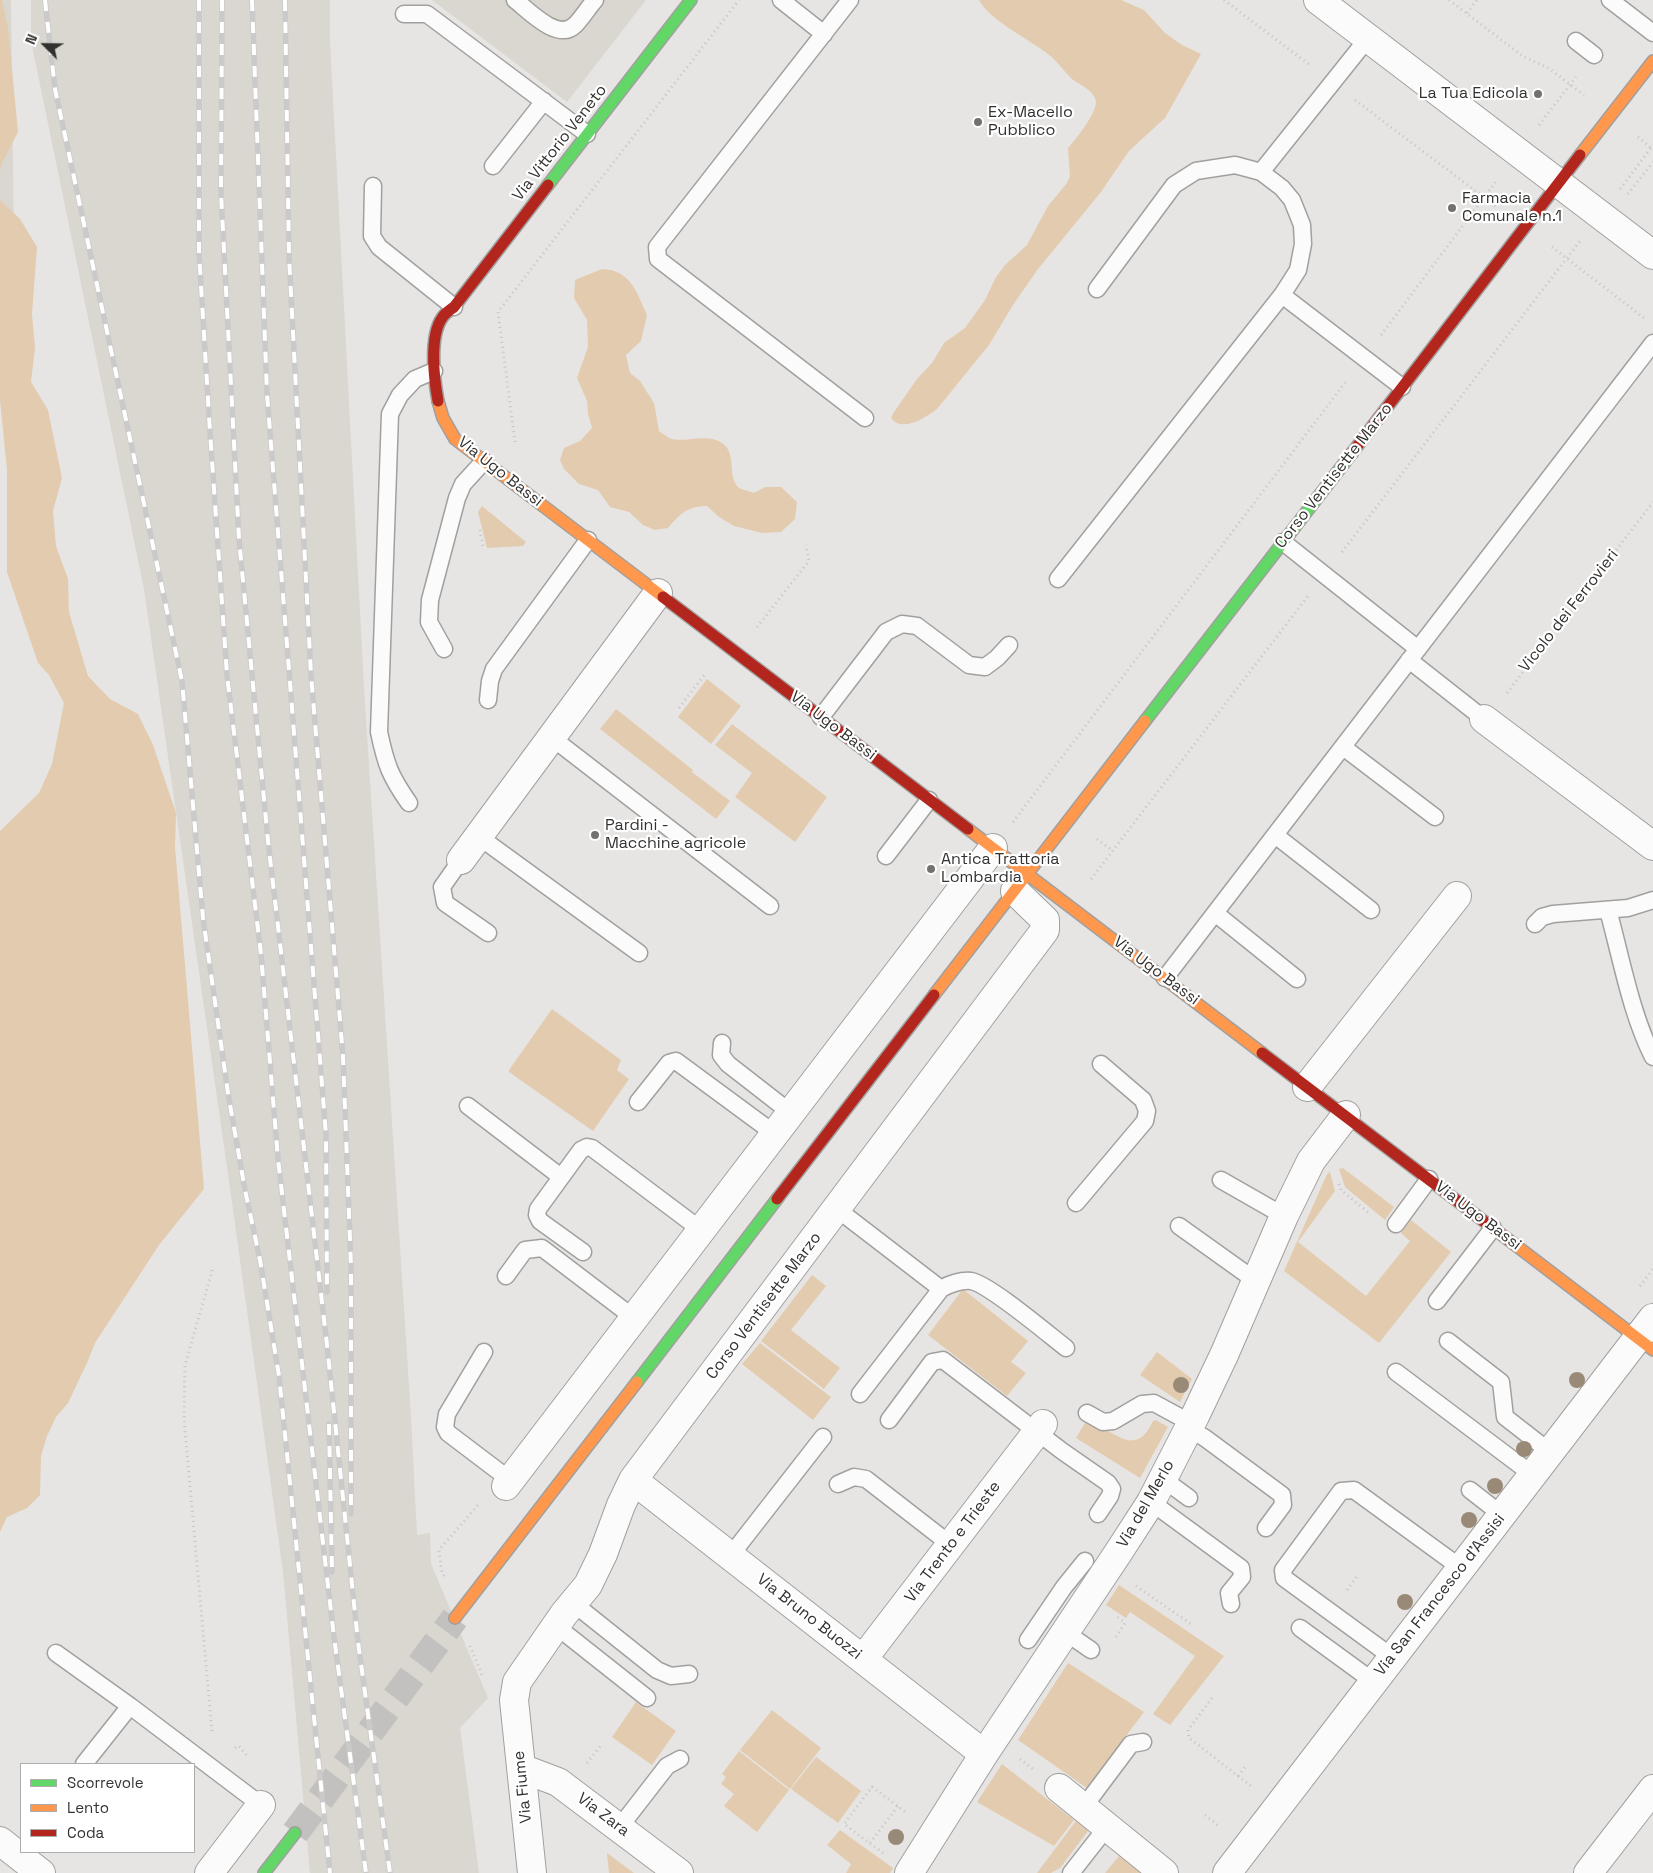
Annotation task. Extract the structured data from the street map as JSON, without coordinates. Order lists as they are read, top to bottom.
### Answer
{
  "streets": {
    "street": [
      "Via Vittorio Veneto",
      "Via Ugo Bassi",
      "Corso Ventisette Marzo",
      "Via del Merlo",
      "Via Trento e Trieste",
      "Via San Francesco d'Assisi",
      "Via Bruno Buozzi",
      "Via Fiume",
      "Via Zara"
    ],
    "path": ["Vicolo dei Ferrovieri"]
  },
  "crossings": [
    ["Via Vittorio Veneto", "Via Ugo Bassi"],
    ["Via Ugo Bassi", "Corso Ventisette Marzo"],
    ["Via Ugo Bassi", "Via del Merlo"],
    ["Via Ugo Bassi", "Via San Francesco d'Assisi"],
    ["Corso Ventisette Marzo", "Via Bruno Buozzi"],
    ["Corso Ventisette Marzo", "Via Fiume"],
    ["Via del Merlo", "Via Bruno Buozzi"],
    ["Via Trento e Trieste", "Via Bruno Buozzi"],
    ["Via Fiume", "Via Zara"]
  ],
  "places": [
    "La Tua Edicola",
    "Ex-Macello Pubblico",
    "Farmacia Comunale n.1",
    "Pardini - Macchine agricole",
    "Antica Trattoria Lombardia"
  ],
  "legend": ["Scorrevole", "Lento", "Coda"],
  "north": "top left"
}
